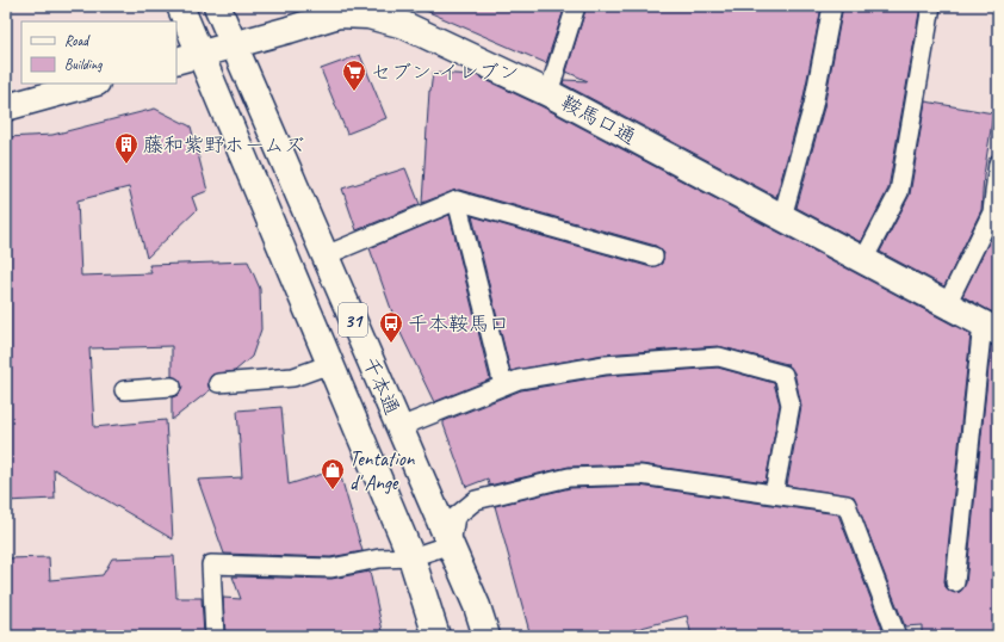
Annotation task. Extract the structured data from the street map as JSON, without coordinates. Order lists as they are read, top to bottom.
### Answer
{
  "streets": {
    "main road": ["鞍馬口通", "31", "千本通"]
  },
  "crossings": [
    ["鞍馬口通", "千本通"]
  ],
  "places": {
    "supermarket": ["セブン-イレブン"],
    "building": ["藤和紫野ホームズ"],
    "bus stop": ["千本鞍馬口"],
    "shop": ["Tentation d' Ange"]
  },
  "legend": ["Road", "Building"]
}
